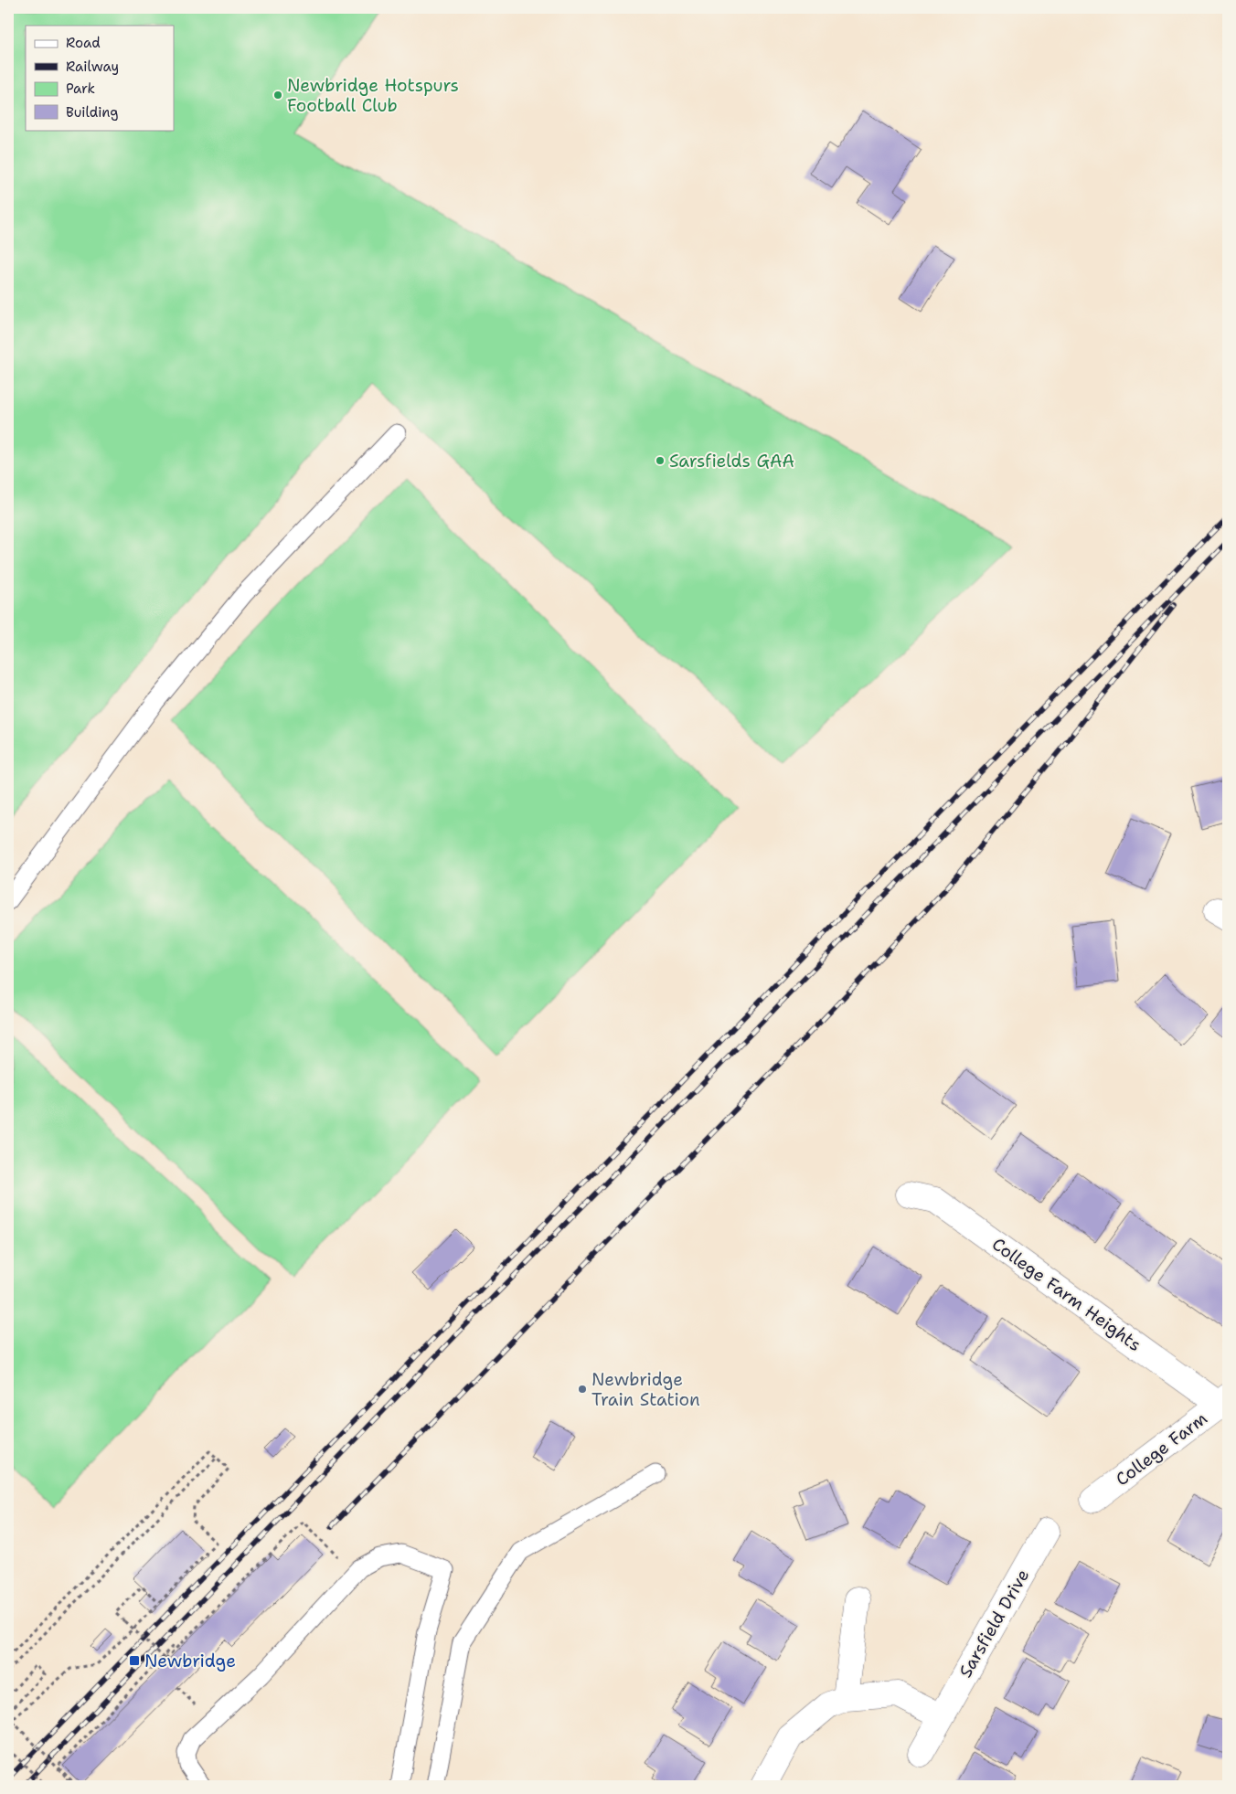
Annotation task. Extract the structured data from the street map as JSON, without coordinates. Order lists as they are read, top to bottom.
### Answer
{
  "streets": {
    "street": ["College Farm Heights", "College Farm", "Sarsfield Drive"]
  },
  "crossings": [
    ["College Farm Heights", "College Farm"]
  ],
  "places": {
    "other": ["Newbridge Hotspurs Football Club", "Sarsfields GAA", "Newbridge Train Station"],
    "transit": ["Newbridge"]
  },
  "legend": [
    "Road",
    "Railway",
    "Park",
    "Building"
  ]
}
